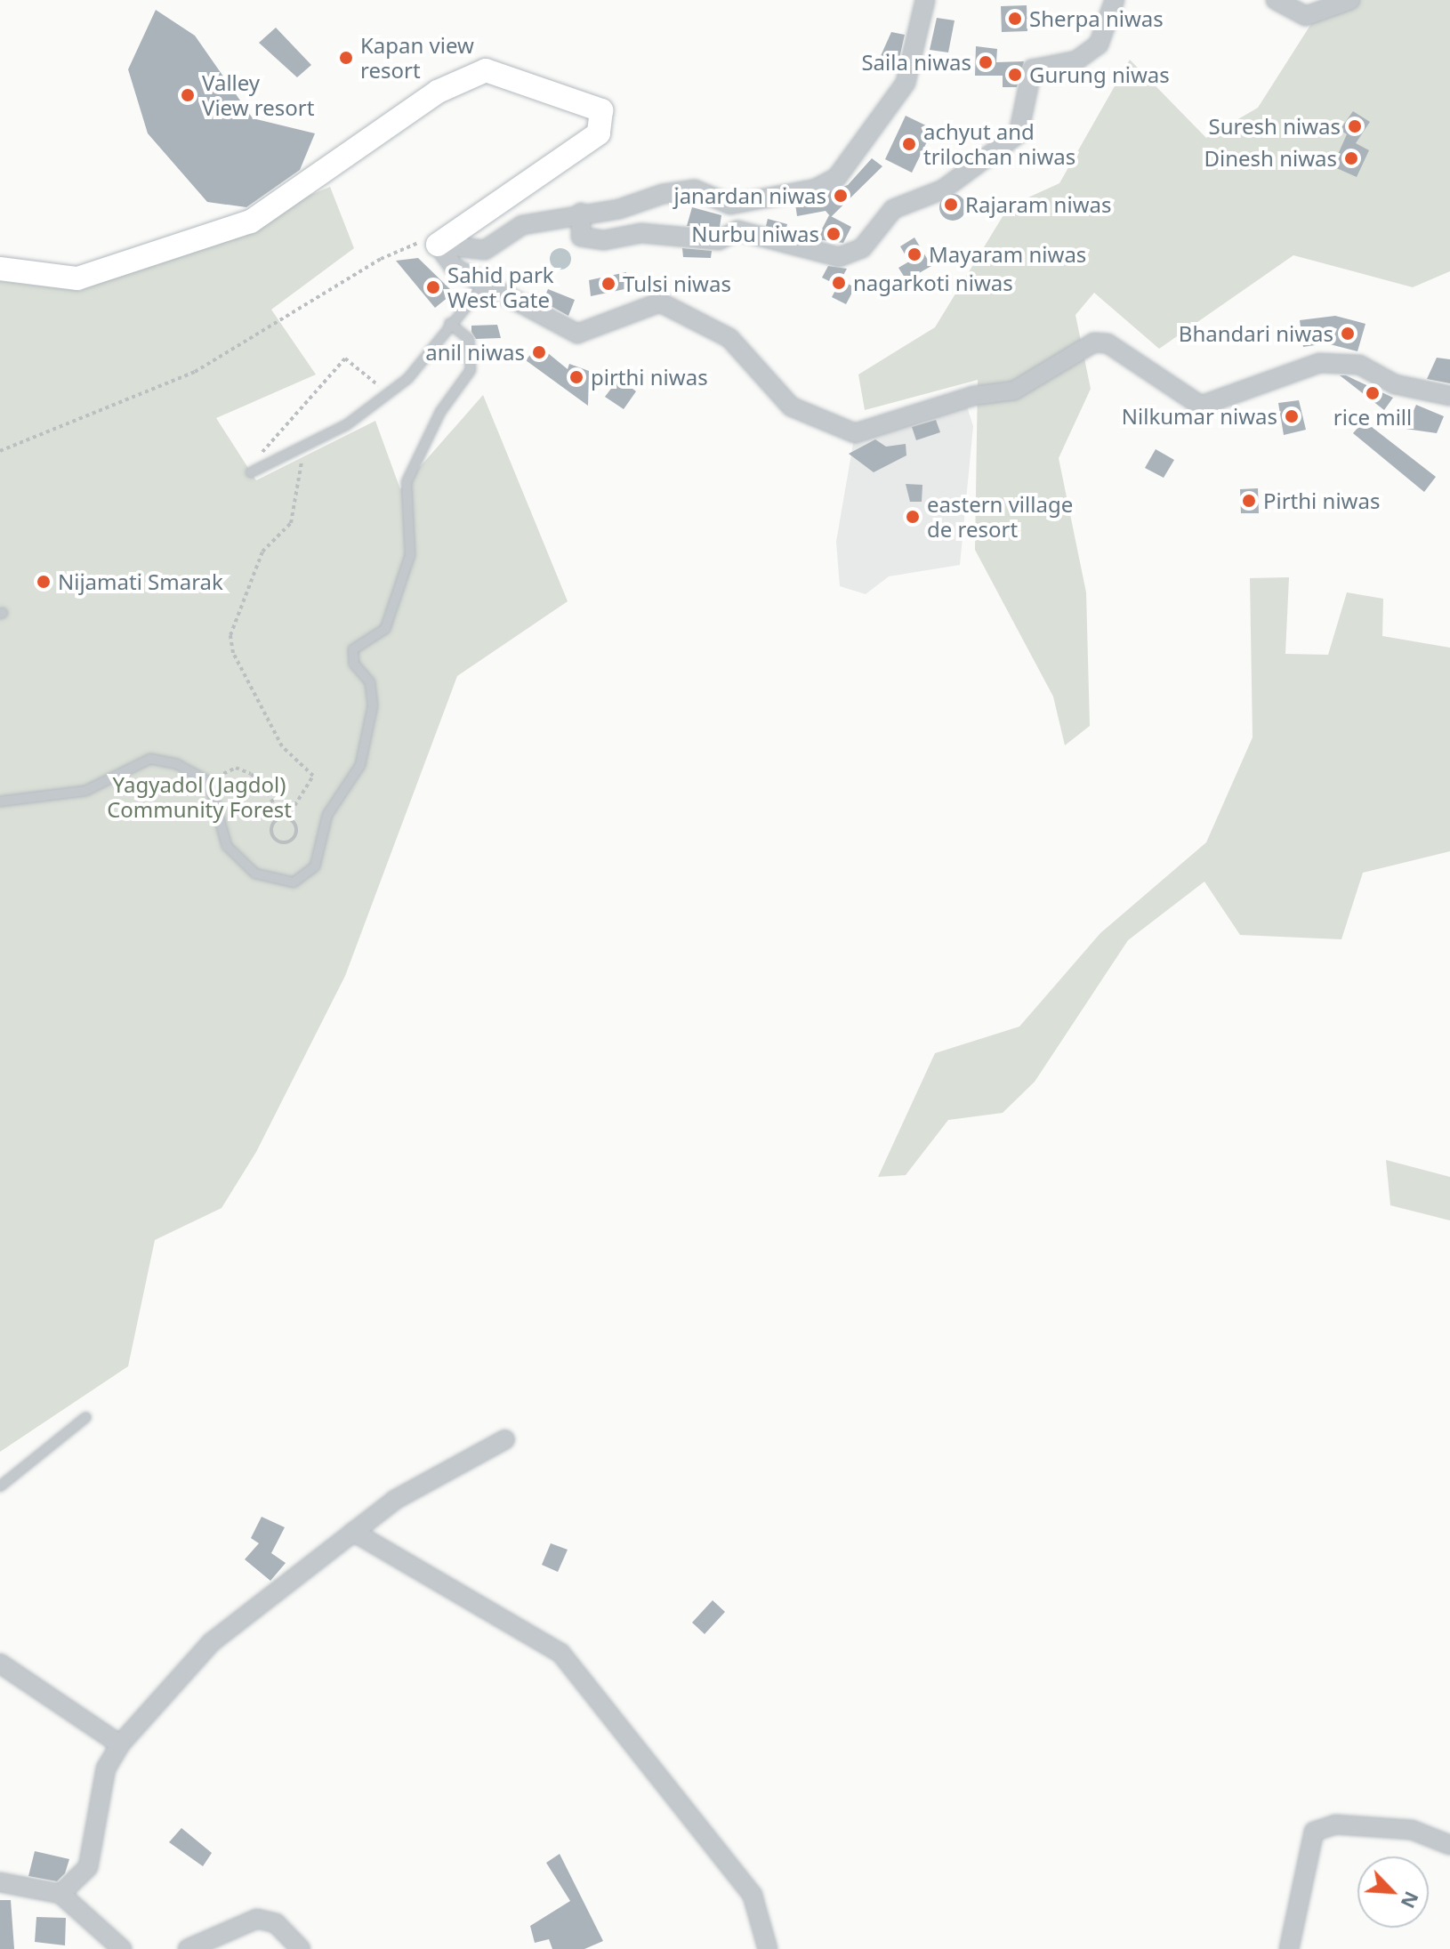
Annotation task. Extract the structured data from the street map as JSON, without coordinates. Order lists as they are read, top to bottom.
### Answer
{
  "parks": ["Yagyadol (Jagdol) Community Forest"],
  "places": [
    "Sherpa niwas",
    "Kapan view resort",
    "Saila niwas",
    "Gurung niwas",
    "Valley View resort",
    "Suresh niwas",
    "achyut and trilochan niwas",
    "Dinesh niwas",
    "janardan niwas",
    "Rajaram niwas",
    "Nurbu niwas",
    "Mayaram niwas",
    "nagarkoti niwas",
    "Tulsi niwas",
    "Sahid park West Gate",
    "Bhandari niwas",
    "anil niwas",
    "pirthi niwas",
    "rice mill",
    "Nilkumar niwas",
    "Pirthi niwas",
    "eastern village de resort",
    "Nijamati Smarak"
  ],
  "north": "bottom right"
}
